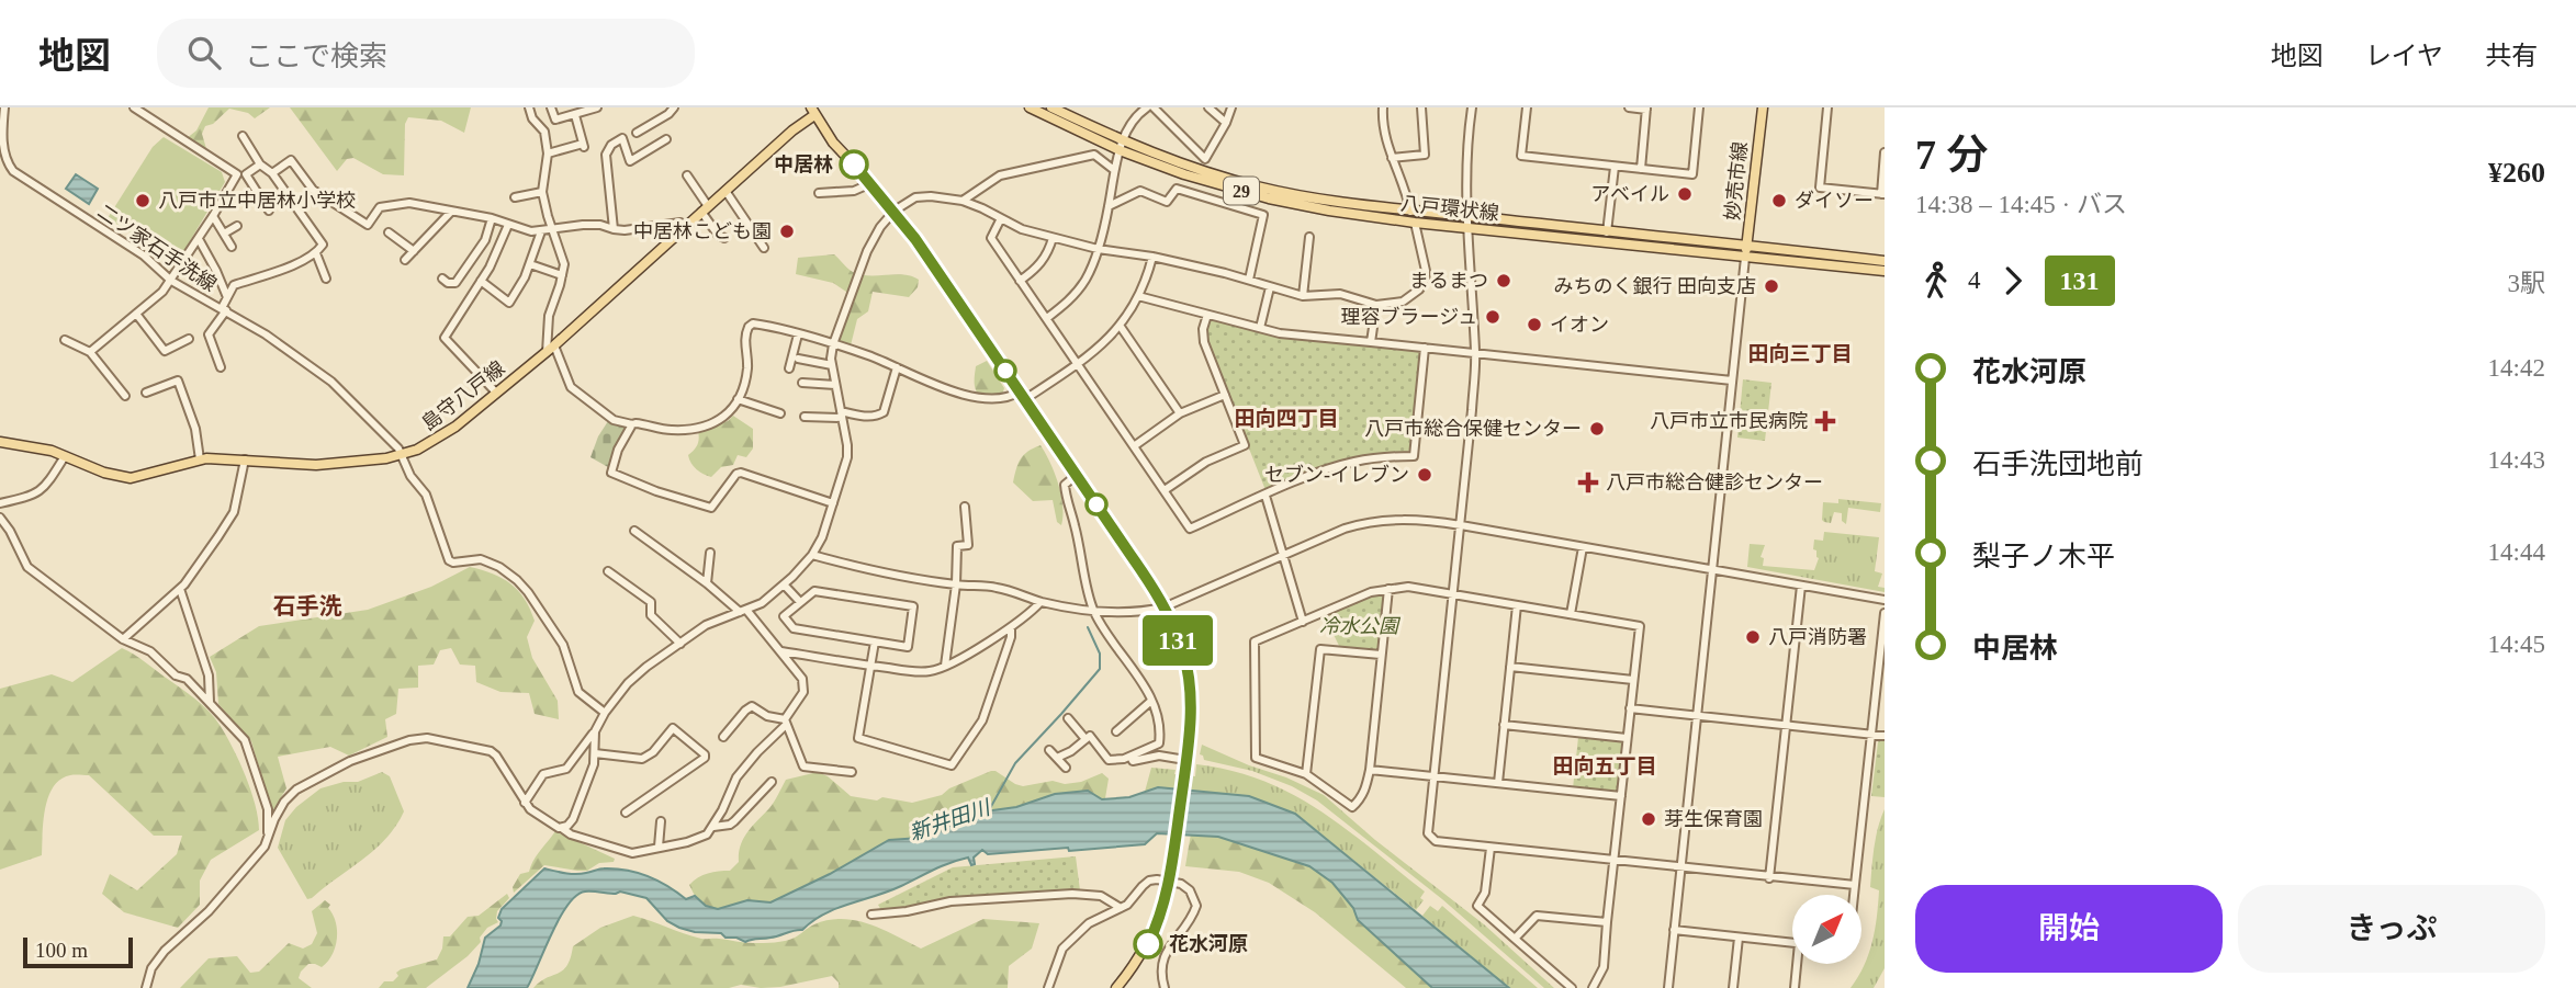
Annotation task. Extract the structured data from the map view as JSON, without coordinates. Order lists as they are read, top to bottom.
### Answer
{
  "streets": {
    "main road": [
      "妙売市線",
      "29",
      "八戸環状線",
      "島守八戸線"
    ],
    "street": ["二ツ家石手洗線"]
  },
  "crossings": [
    ["妙売市線", "八戸環状線"],
    ["二ツ家石手洗線", "島守八戸線"]
  ],
  "districts": [
    "田向三丁目",
    "田向四丁目",
    "石手洗",
    "田向五丁目"
  ],
  "water": ["新井田川"],
  "parks": ["冷水公園"],
  "places": {
    "other": [
      "中居林",
      "アベイル",
      "八戸市立中居林小学校",
      "ダイソー",
      "中居林こども園",
      "まるまつ",
      "みちのく銀行 田向支店",
      "理容ブラージュ",
      "イオン",
      "八戸市総合保健センター",
      "セブン-イレブン",
      "八戸消防署",
      "芽生保育園",
      "花水河原"
    ],
    "health": ["八戸市立市民病院", "八戸市総合健診センター"]
  },
  "lines": ["bus line 131"],
  "scale_bar": "100 m",
  "north": "top right",
  "page": {
    "header": "地図",
    "search": "ここで検索",
    "nav": ["地図", "レイヤ", "共有"],
    "on_map": "131",
    "heading": ["7 分", "14:38 – 14:45 · バス", "¥260"],
    "legs": ["4", "131", "3駅"],
    "list": [
      {
        "name": "花水河原",
        "value": "14:42"
      },
      {
        "name": "石手洗団地前",
        "value": "14:43"
      },
      {
        "name": "梨子ノ木平",
        "value": "14:44"
      },
      {
        "name": "中居林",
        "value": "14:45"
      }
    ],
    "buttons": ["開始", "きっぷ"],
    "scale": "100 m"
  }
}
